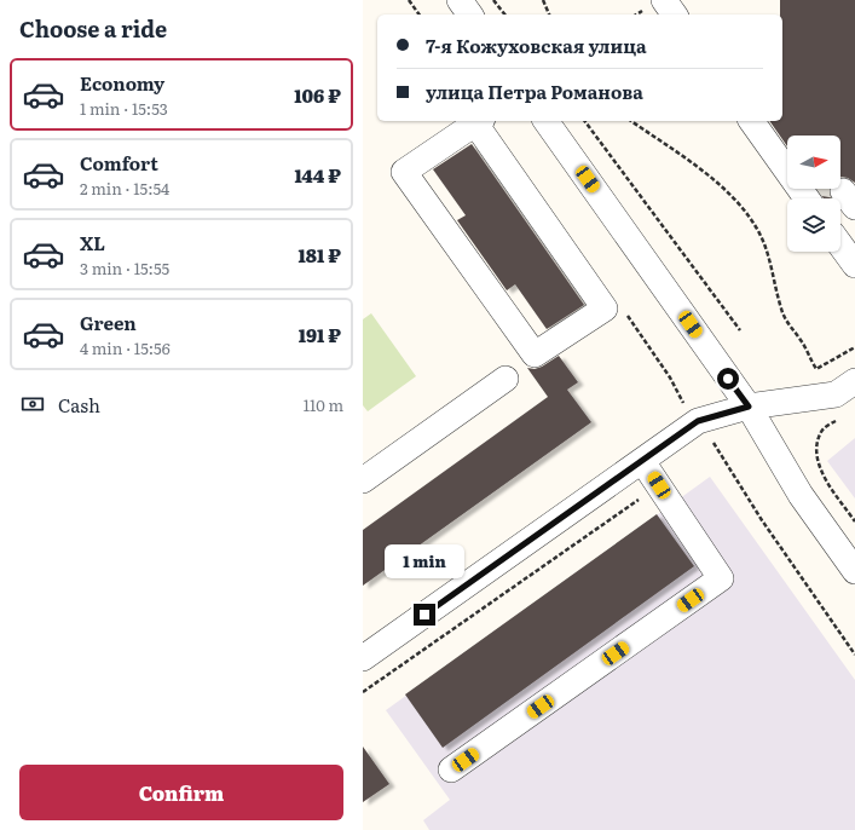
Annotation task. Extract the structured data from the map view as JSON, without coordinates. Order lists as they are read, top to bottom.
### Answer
{
  "north": "right",
  "page": {
    "heading": "Choose a ride",
    "banner": ["7-я Кожуховская улица", "улица Петра Романова"],
    "list": [
      {
        "name": "Economy",
        "note": "1 min · 15:53",
        "value": "106 ₽"
      },
      {
        "name": "Comfort",
        "note": "2 min · 15:54",
        "value": "144 ₽"
      },
      {
        "name": "XL",
        "note": "3 min · 15:55",
        "value": "181 ₽"
      },
      {
        "name": "Green",
        "note": "4 min · 15:56",
        "value": "191 ₽"
      }
    ],
    "pay": ["Cash", "110 m"],
    "bubble": "1 min",
    "buttons": "Confirm"
  }
}
